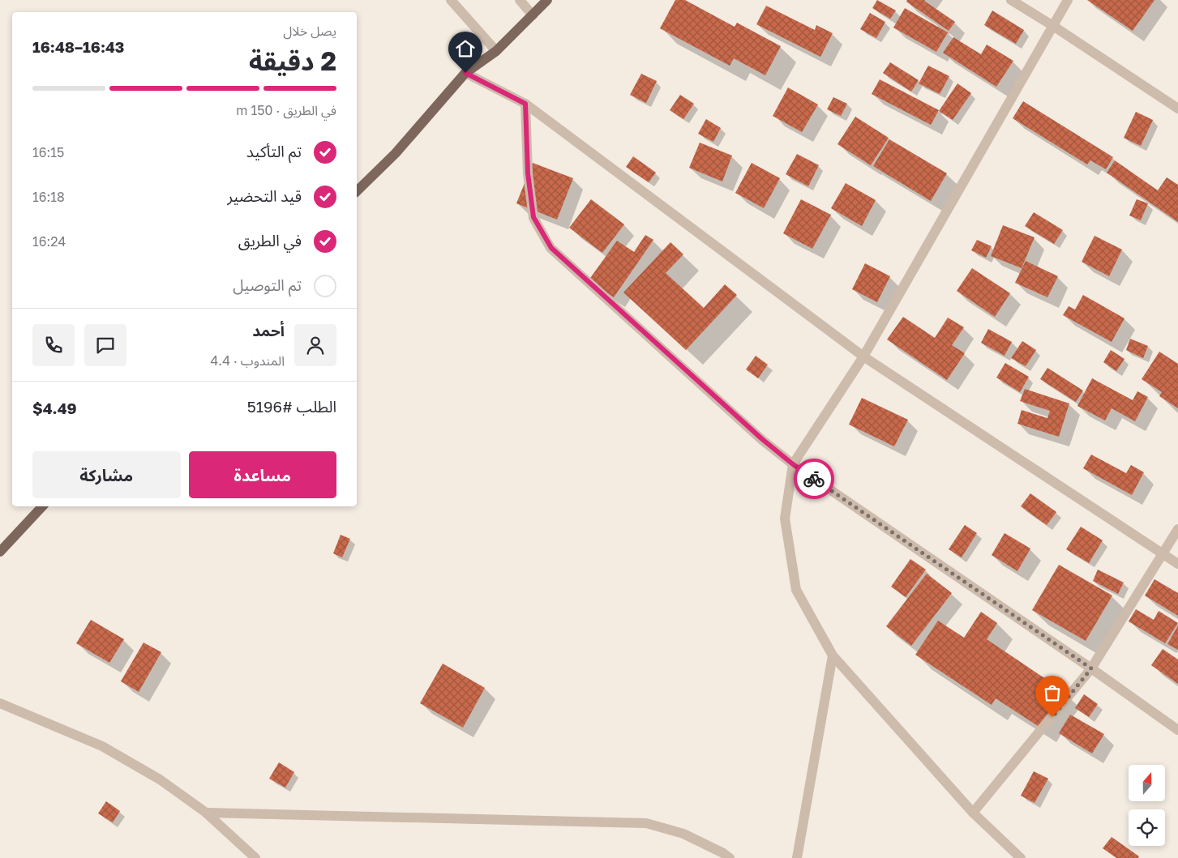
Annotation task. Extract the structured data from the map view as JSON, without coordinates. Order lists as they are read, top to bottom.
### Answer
{
  "north": "top",
  "page": {
    "heading": ["2 دقيقة", "يصل خلال", "16:43–16:48"],
    "panel": [
      "أحمد",
      "المندوب · 4.4",
      "الطلب #5196",
      "$4.49"
    ],
    "bar": "في الطريق · 150 m",
    "list": [
      ["تم التأكيد", "16:15"],
      ["قيد التحضير", "16:18"],
      ["في الطريق", "16:24"],
      "تم التوصيل"
    ],
    "buttons": ["مساعدة", "مشاركة"]
  }
}
